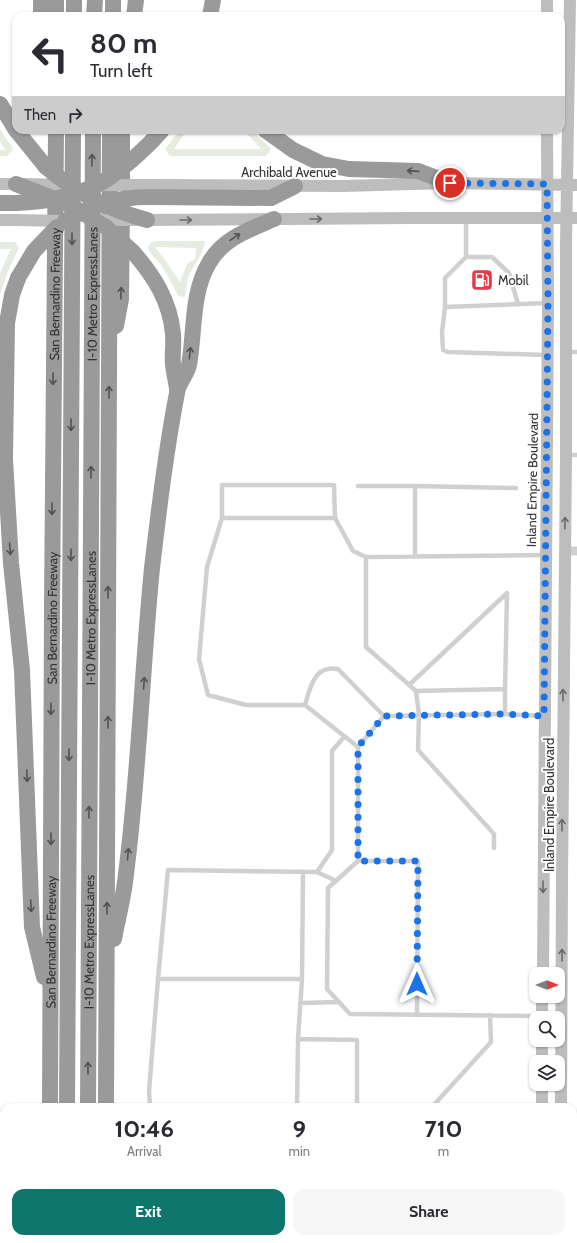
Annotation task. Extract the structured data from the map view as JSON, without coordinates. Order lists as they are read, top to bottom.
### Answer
{
  "streets": {
    "highway": ["I-10 Metro ExpressLanes", "San Bernardino Freeway"],
    "main road": ["Archibald Avenue", "Inland Empire Boulevard"]
  },
  "crossings": [
    ["Archibald Avenue", "Inland Empire Boulevard"]
  ],
  "places": {
    "fuel station": ["Mobil"]
  },
  "north": "right",
  "page": {
    "turn": ["80 m", "Turn left"],
    "then": "Then",
    "eta": [
      "10:46",
      "Arrival",
      "9",
      "min",
      "710",
      "m"
    ],
    "buttons": ["Exit", "Share"]
  }
}
